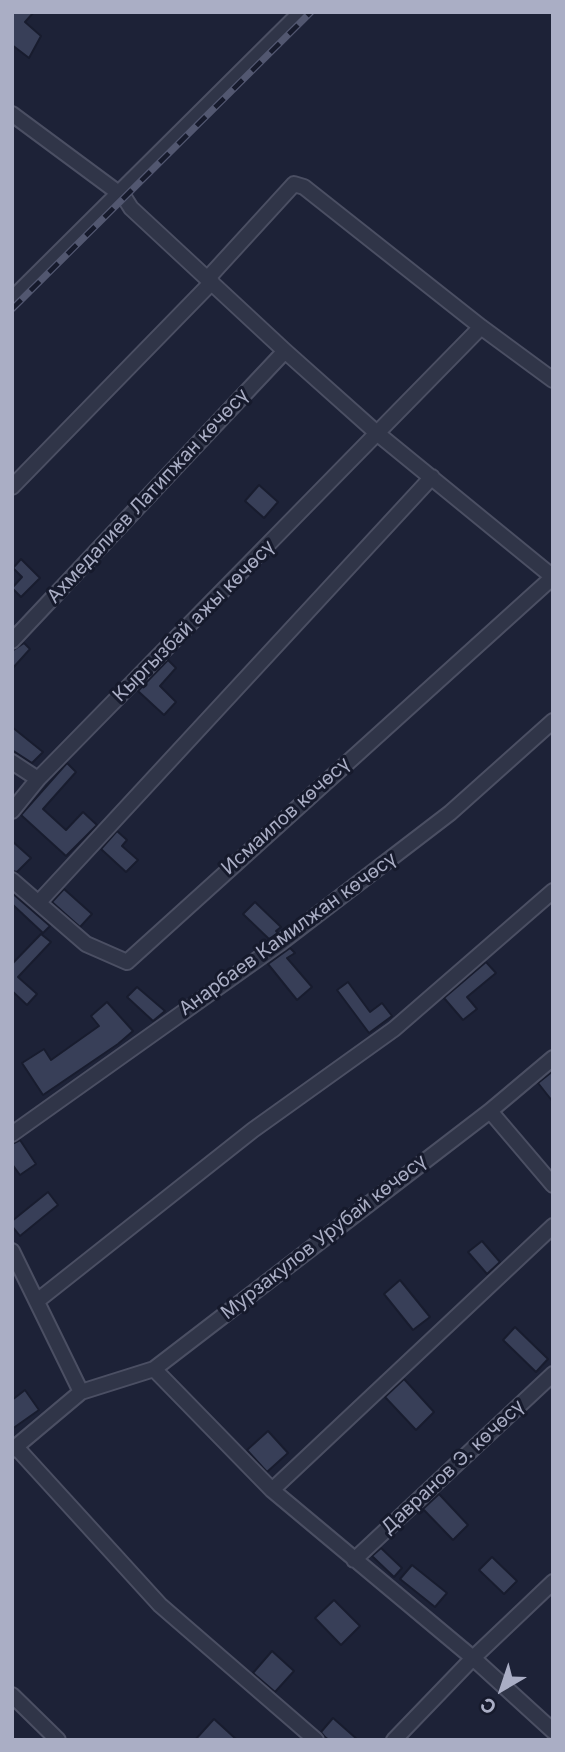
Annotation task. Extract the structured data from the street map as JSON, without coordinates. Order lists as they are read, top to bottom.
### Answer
{
  "streets": {
    "street": [
      "Ахмедалиев Латипжан көчөсү",
      "Кыргызбай ажы көчөсү",
      "Исмаилов көчөсү",
      "Анарбаев Камилжан көчөсү",
      "Мурзакулов Урубай көчөсү",
      "Давранов Э. көчөсү"
    ]
  },
  "north": "bottom left"
}
